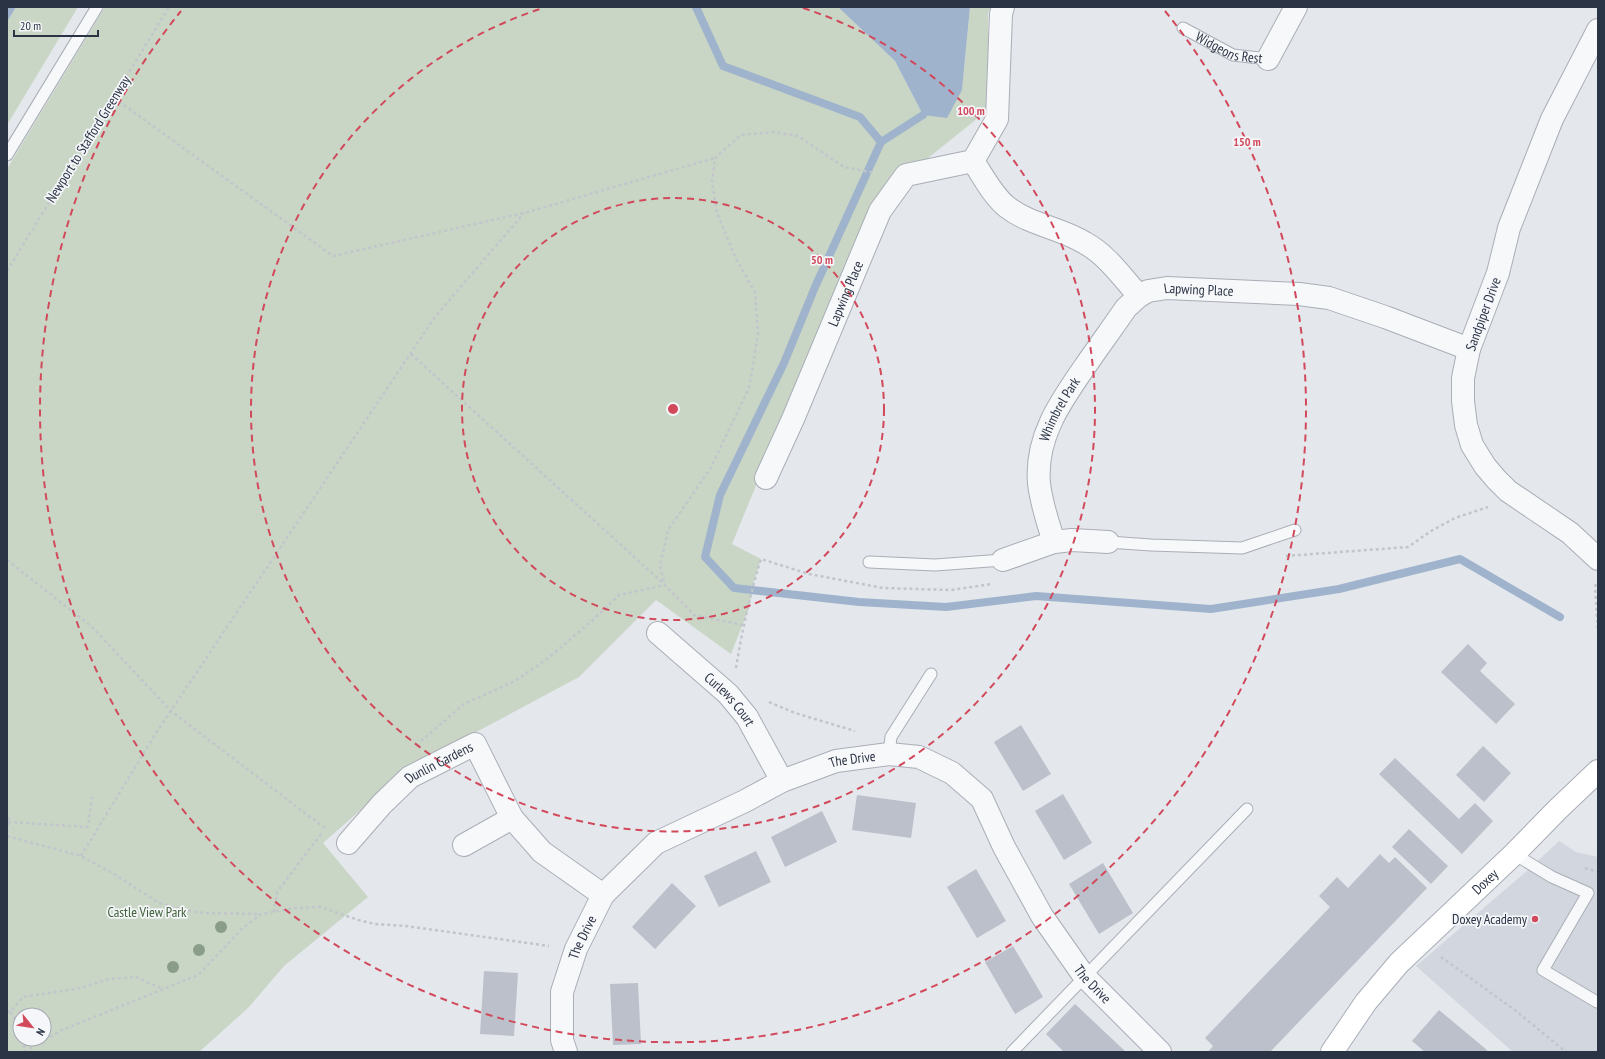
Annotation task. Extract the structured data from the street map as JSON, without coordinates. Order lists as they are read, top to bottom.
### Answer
{
  "streets": {
    "street": [
      "Widgeons Rest",
      "Lapwing Place",
      "Sandpiper Drive",
      "Whimbrel Park",
      "Curlews Court",
      "The Drive",
      "Dunlin Gardens",
      "Doxey"
    ],
    "path": ["Newport to Stafford Greenway"]
  },
  "crossings": [
    ["Lapwing Place", "Sandpiper Drive"],
    ["Lapwing Place", "Whimbrel Park"],
    ["Curlews Court", "The Drive"],
    ["The Drive", "Dunlin Gardens"]
  ],
  "parks": ["Castle View Park"],
  "places": ["Doxey Academy"],
  "scale_bar": "20 m",
  "north": "bottom right",
  "rings": ["100 m", "150 m", "50 m"]
}
